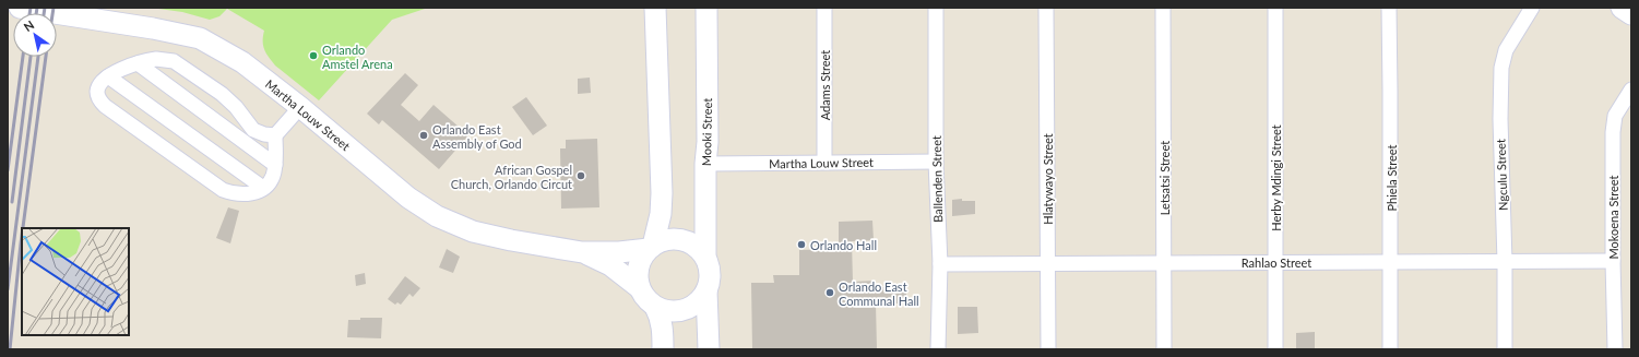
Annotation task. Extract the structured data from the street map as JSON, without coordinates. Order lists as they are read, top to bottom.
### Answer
{
  "streets": {
    "main road": ["Martha Louw Street", "Mooki Street"],
    "street": [
      "Adams Street",
      "Ngculu Street",
      "Letsatsi Street",
      "Herby Mdingi Street",
      "Phiela Street",
      "Ballenden Street",
      "Hlatywayo Street",
      "Mokoena Street",
      "Rahlao Street"
    ]
  },
  "crossings": [
    ["Adams Street", "Martha Louw Street"],
    ["Martha Louw Street", "Mooki Street"],
    ["Martha Louw Street", "Ballenden Street"],
    ["Ngculu Street", "Rahlao Street"],
    ["Letsatsi Street", "Rahlao Street"],
    ["Herby Mdingi Street", "Rahlao Street"],
    ["Phiela Street", "Rahlao Street"],
    ["Ballenden Street", "Rahlao Street"],
    ["Hlatywayo Street", "Rahlao Street"],
    ["Mokoena Street", "Rahlao Street"]
  ],
  "places": [
    "Orlando Amstel Arena",
    "Orlando East Assembly of God",
    "African Gospel Church, Orlando Circut",
    "Orlando Hall",
    "Orlando East Communal Hall"
  ],
  "north": "top left"
}
